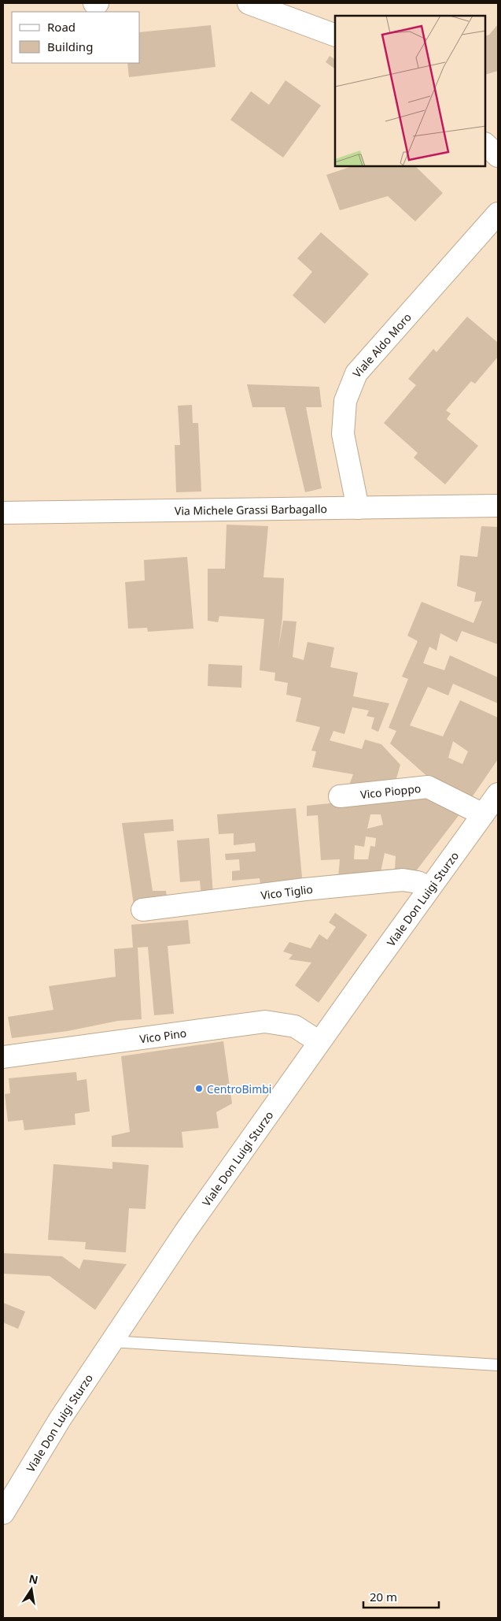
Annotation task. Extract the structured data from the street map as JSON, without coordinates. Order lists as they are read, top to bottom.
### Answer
{
  "streets": {
    "street": [
      "Viale Aldo Moro",
      "Via Michele Grassi Barbagallo",
      "Vico Pioppo",
      "Vico Tiglio",
      "Viale Don Luigi Sturzo",
      "Vico Pino"
    ]
  },
  "crossings": [
    ["Viale Aldo Moro", "Via Michele Grassi Barbagallo"],
    ["Vico Pioppo", "Viale Don Luigi Sturzo"],
    ["Vico Tiglio", "Viale Don Luigi Sturzo"],
    ["Viale Don Luigi Sturzo", "Vico Pino"]
  ],
  "places": ["CentroBimbi"],
  "legend": ["Road", "Building"],
  "scale_bar": "20 m",
  "north": "top"
}
